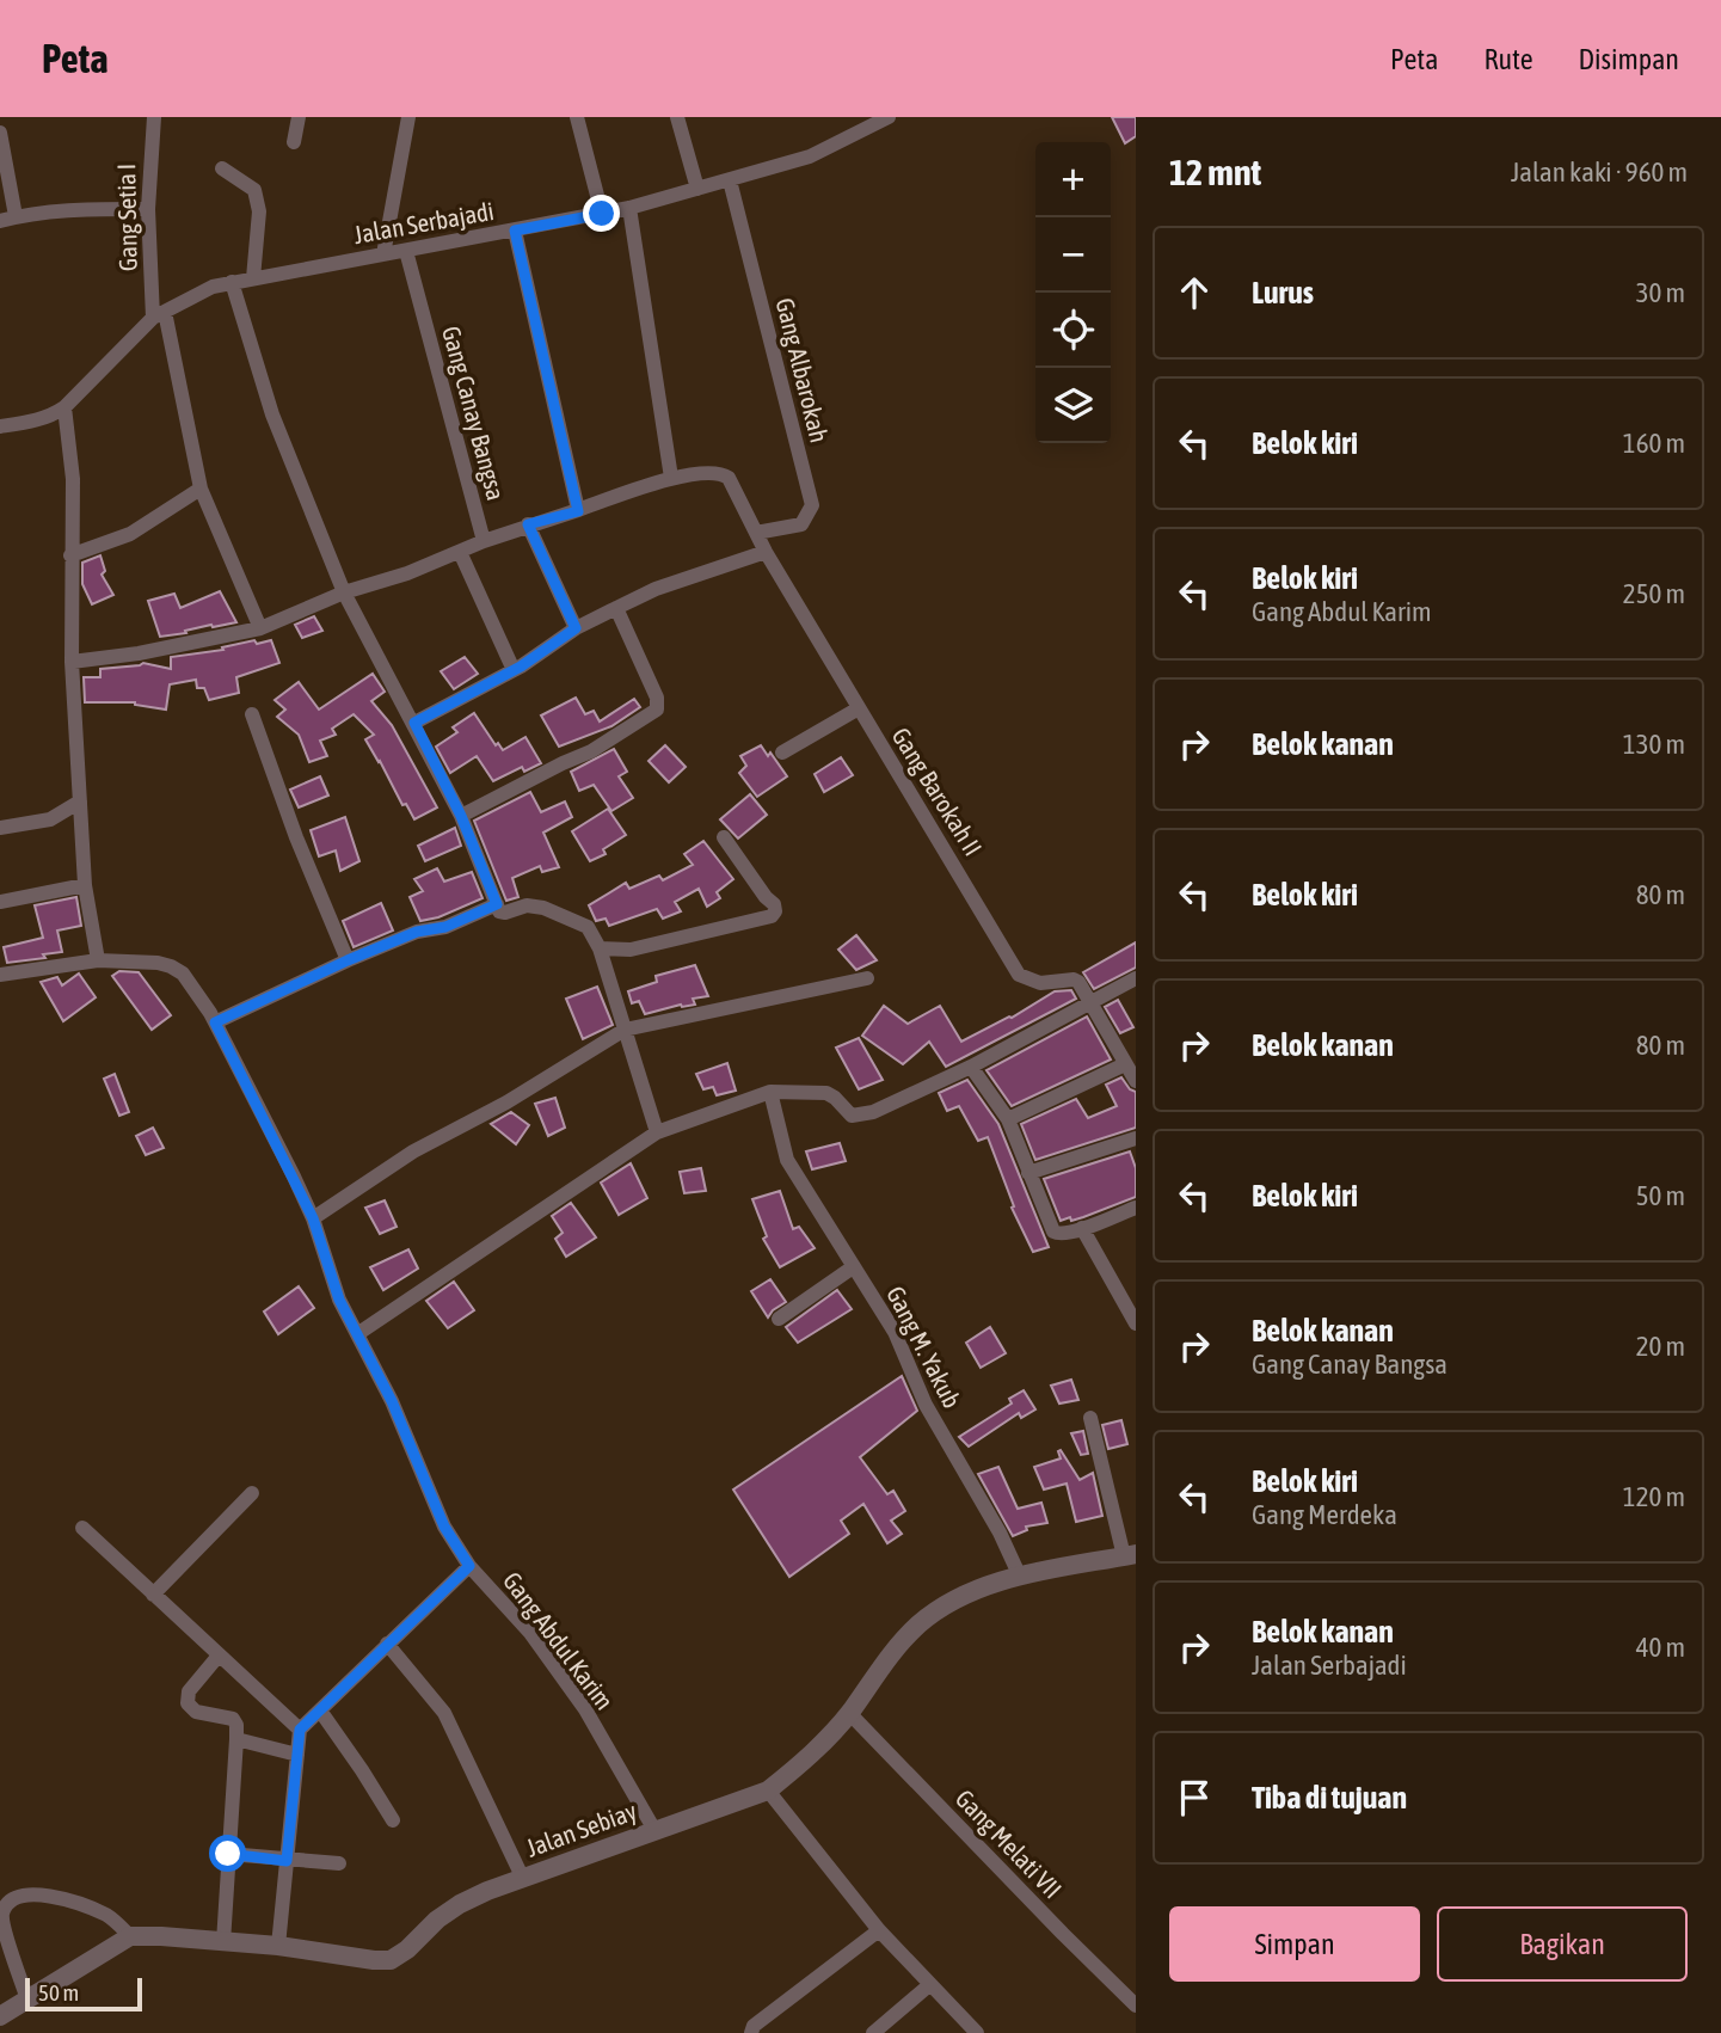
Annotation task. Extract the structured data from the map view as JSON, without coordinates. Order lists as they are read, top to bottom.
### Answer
{
  "streets": {
    "street": [
      "Gang Setia I",
      "Jalan Serbajadi",
      "Gang Albarokah",
      "Gang Canay Bangsa",
      "Gang Barokah II",
      "Gang M. Yakub",
      "Gang Abdul Karim",
      "Jalan Sebiay",
      "Gang Melati VII"
    ]
  },
  "crossings": [
    ["Gang Setia I", "Jalan Serbajadi"],
    ["Jalan Serbajadi", "Gang Albarokah"],
    ["Jalan Serbajadi", "Gang Canay Bangsa"],
    ["Gang Albarokah", "Gang Barokah II"],
    ["Gang Canay Bangsa", "Gang Barokah II"],
    ["Gang M. Yakub", "Jalan Sebiay"],
    ["Gang Abdul Karim", "Jalan Sebiay"],
    ["Jalan Sebiay", "Gang Melati VII"]
  ],
  "scale_bar": "50 m",
  "page": {
    "header": "Peta",
    "nav": ["Peta", "Rute", "Disimpan"],
    "heading": ["12 mnt", "Jalan kaki · 960 m"],
    "map_buttons": ["+", "−"],
    "list": [
      ["Lurus", "30 m"],
      ["Belok kiri", "160 m"],
      ["Belok kiri", "Gang Abdul Karim", "250 m"],
      ["Belok kanan", "130 m"],
      ["Belok kiri", "80 m"],
      ["Belok kanan", "80 m"],
      ["Belok kiri", "50 m"],
      ["Belok kanan", "Gang Canay Bangsa", "20 m"],
      ["Belok kiri", "Gang Merdeka", "120 m"],
      ["Belok kanan", "Jalan Serbajadi", "40 m"],
      "Tiba di tujuan"
    ],
    "buttons": ["Simpan", "Bagikan"],
    "scale": "50 m"
  }
}
